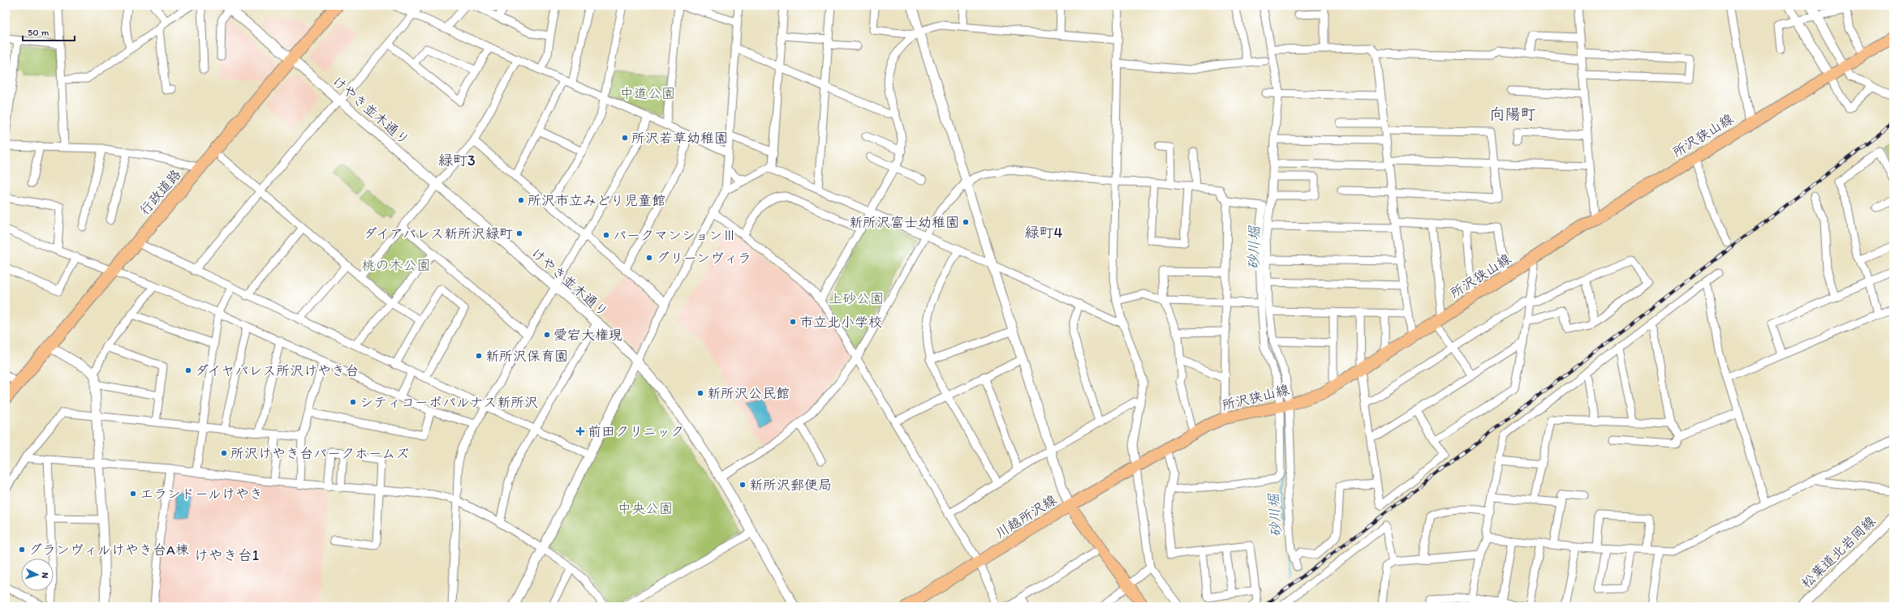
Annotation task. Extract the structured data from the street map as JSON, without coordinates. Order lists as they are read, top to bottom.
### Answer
{
  "streets": {
    "highway": ["行政道路"],
    "main road": ["所沢狭山線", "川越所沢線"],
    "street": ["けやき並木通り", "松葉道北岩岡線"]
  },
  "crossings": [
    ["けやき並木通り", "行政道路"],
    ["所沢狭山線", "川越所沢線"]
  ],
  "districts": [
    "向陽町",
    "緑町3",
    "緑町4",
    "けやき台1"
  ],
  "water": ["砂川堀"],
  "parks": [
    "中道公園",
    "桃の木公園",
    "上砂公園",
    "中央公園"
  ],
  "places": {
    "other": [
      "所沢若草幼稚園",
      "所沢市立みどり児童館",
      "新所沢富士幼稚園",
      "ダイアパレス新所沢緑町",
      "パークマンションⅢ",
      "グリーンヴィラ",
      "市立北小学校",
      "愛宕大権現",
      "新所沢保育園",
      "ダイヤパレス所沢けやき台",
      "新所沢公民館",
      "シティコーポパルナス新所沢",
      "所沢けやき台パークホームズ",
      "新所沢郵便局",
      "エランドールけやき",
      "グランヴィルけやき台A棟"
    ],
    "health": ["前田クリニック"]
  },
  "scale_bar": "50 m",
  "north": "right"
}
